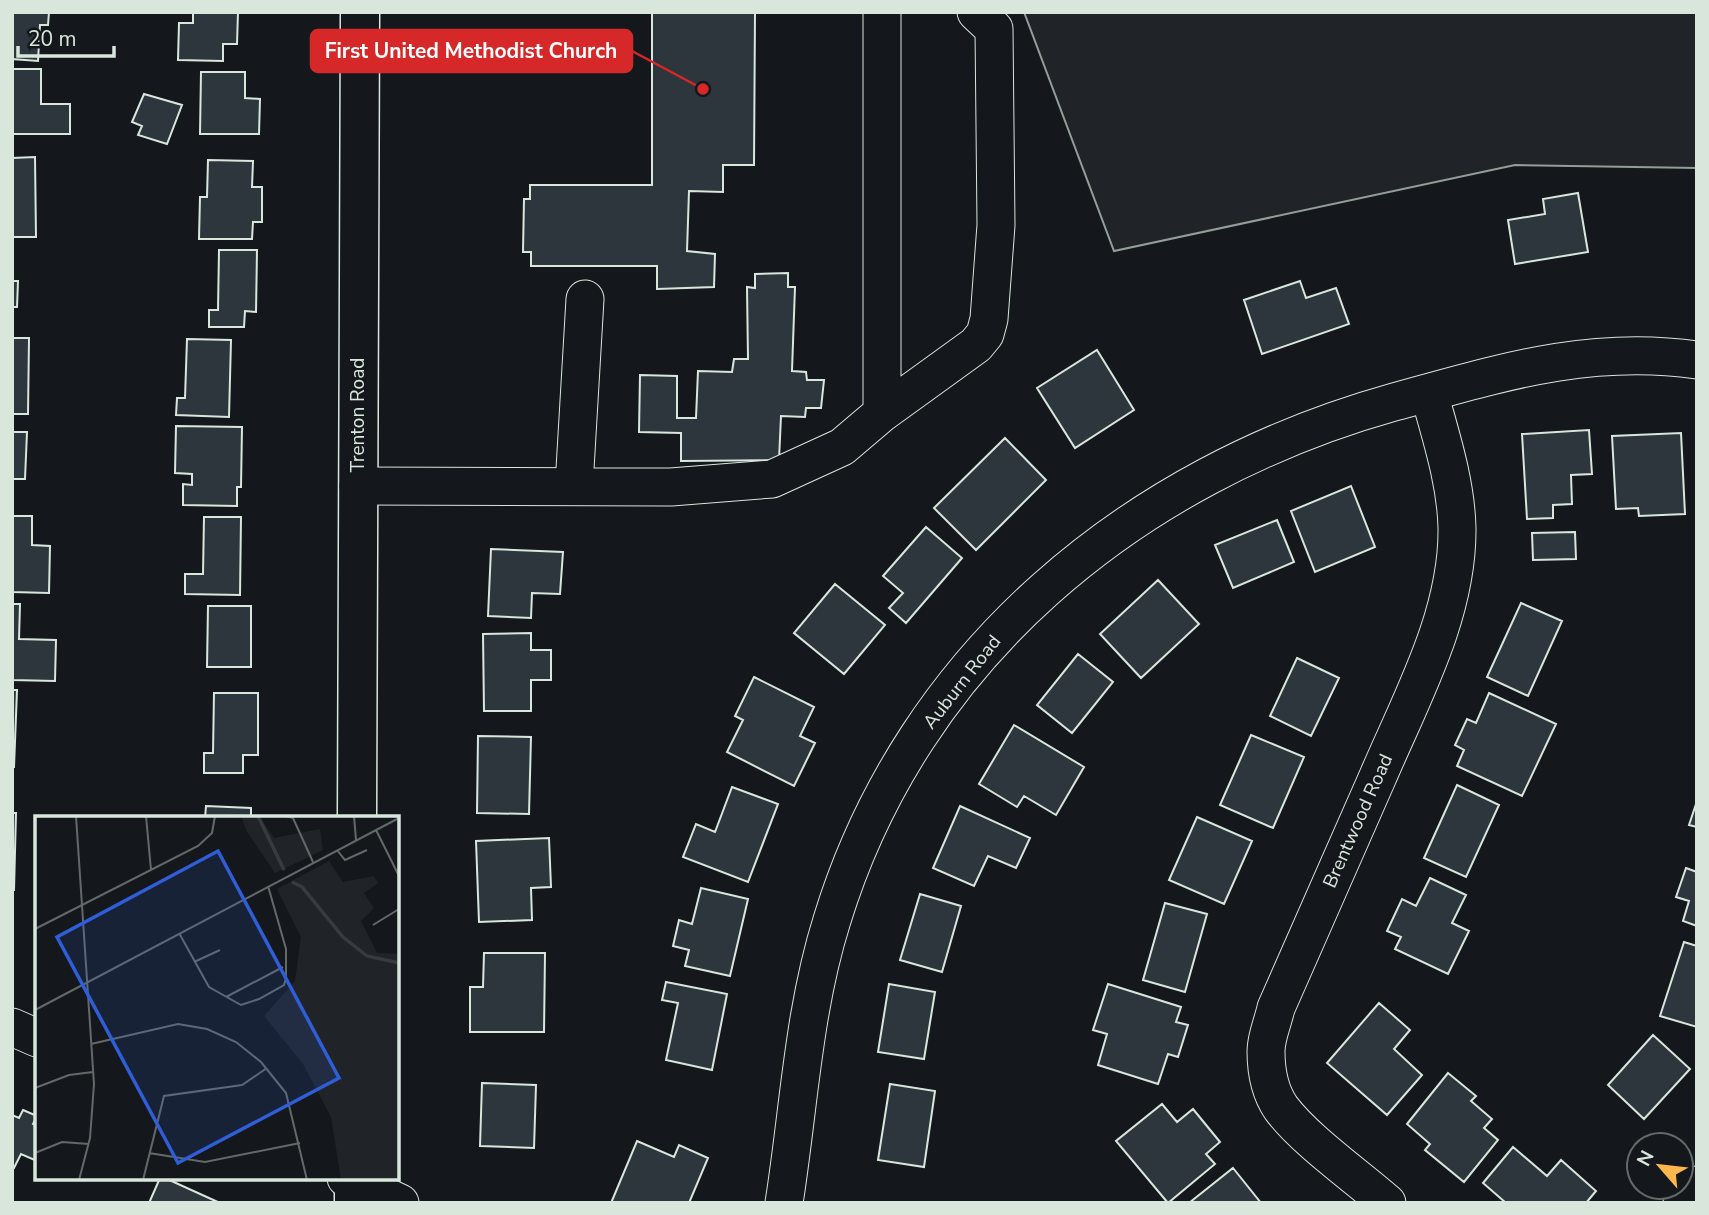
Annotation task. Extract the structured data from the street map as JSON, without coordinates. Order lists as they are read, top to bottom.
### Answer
{
  "streets": {
    "main road": ["Trenton Road"],
    "street": ["Auburn Road", "Brentwood Road"]
  },
  "crossings": [
    ["Auburn Road", "Brentwood Road"]
  ],
  "places": ["First United Methodist Church"],
  "scale_bar": "20 m",
  "north": "top left"
}
